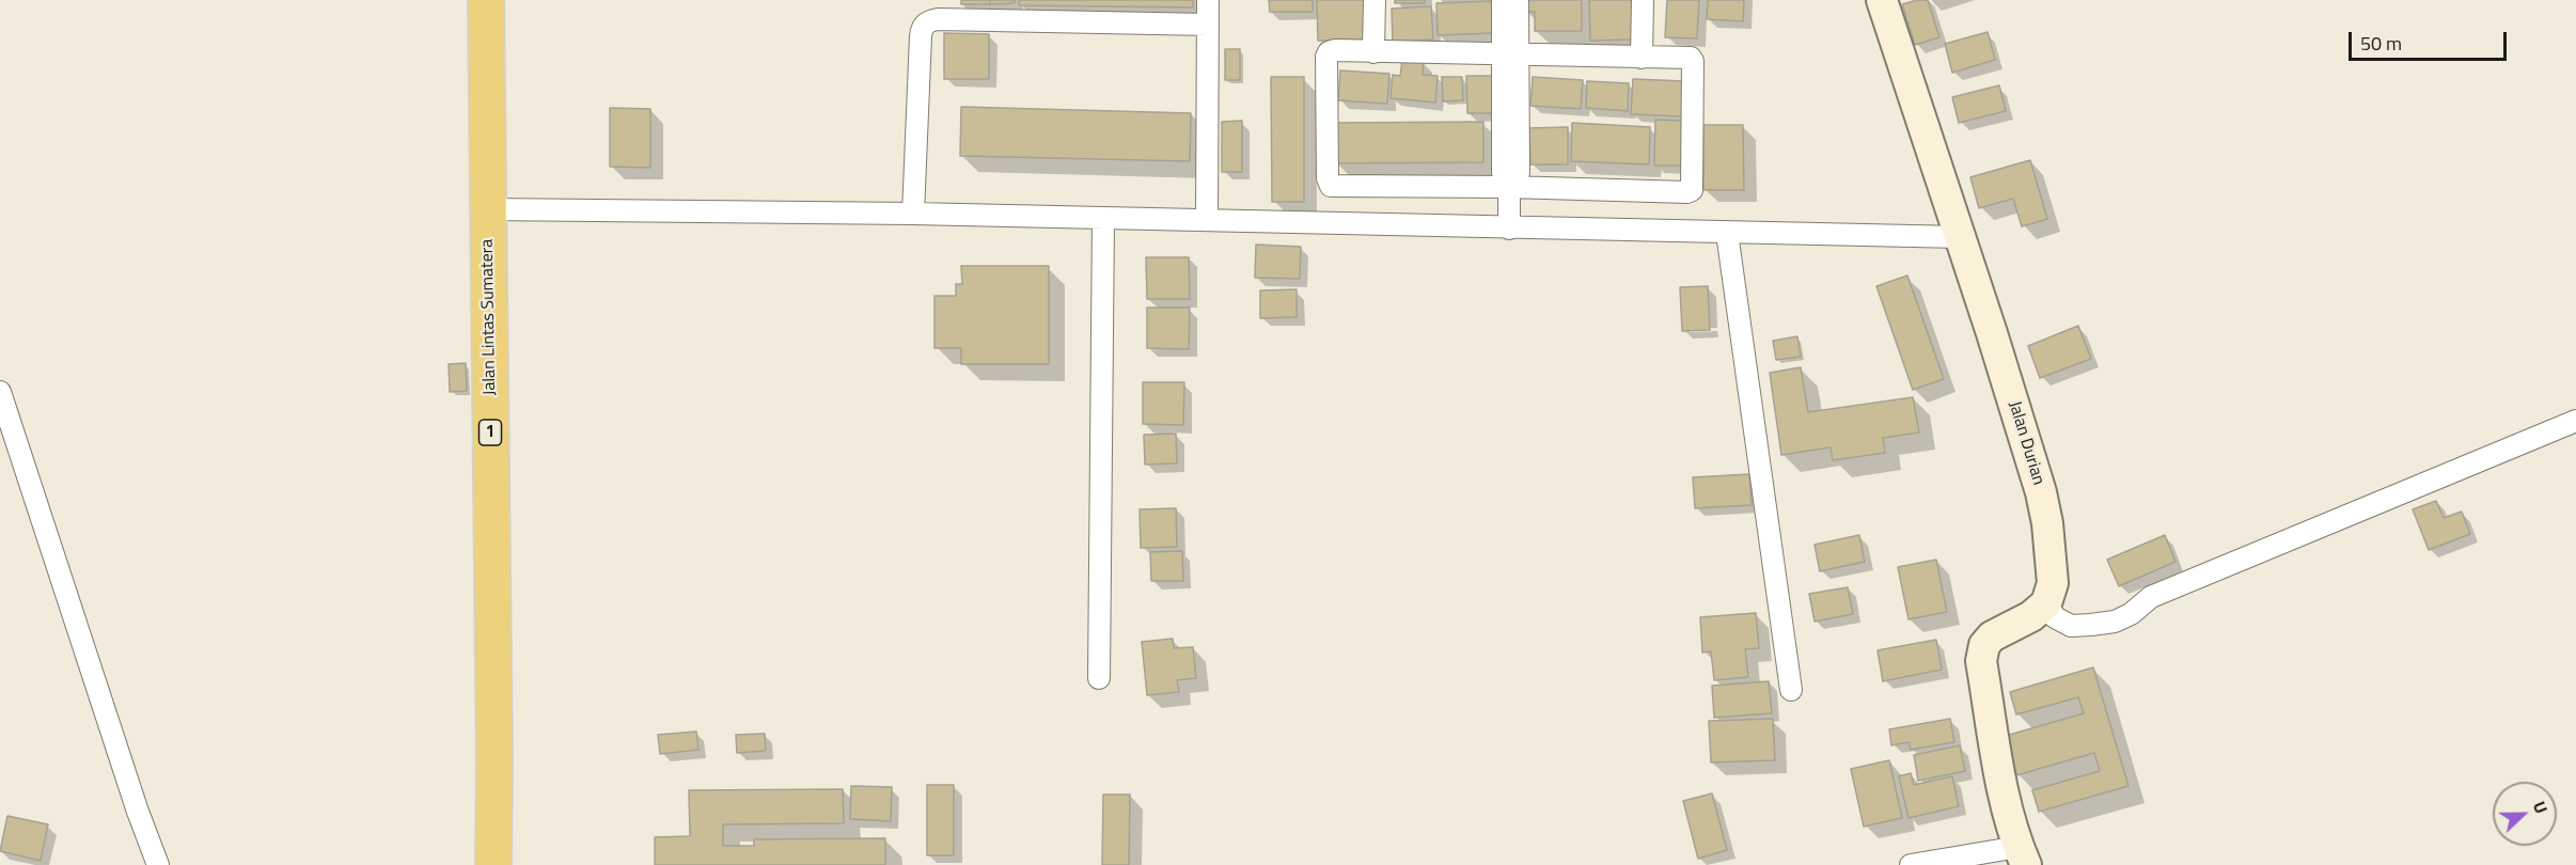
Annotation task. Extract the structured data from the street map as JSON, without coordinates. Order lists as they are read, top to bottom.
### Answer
{
  "streets": {
    "highway": ["Jalan Lintas Sumatera", "1"],
    "street": ["Jalan Durian"]
  },
  "scale_bar": "50 m",
  "north": "right"
}
